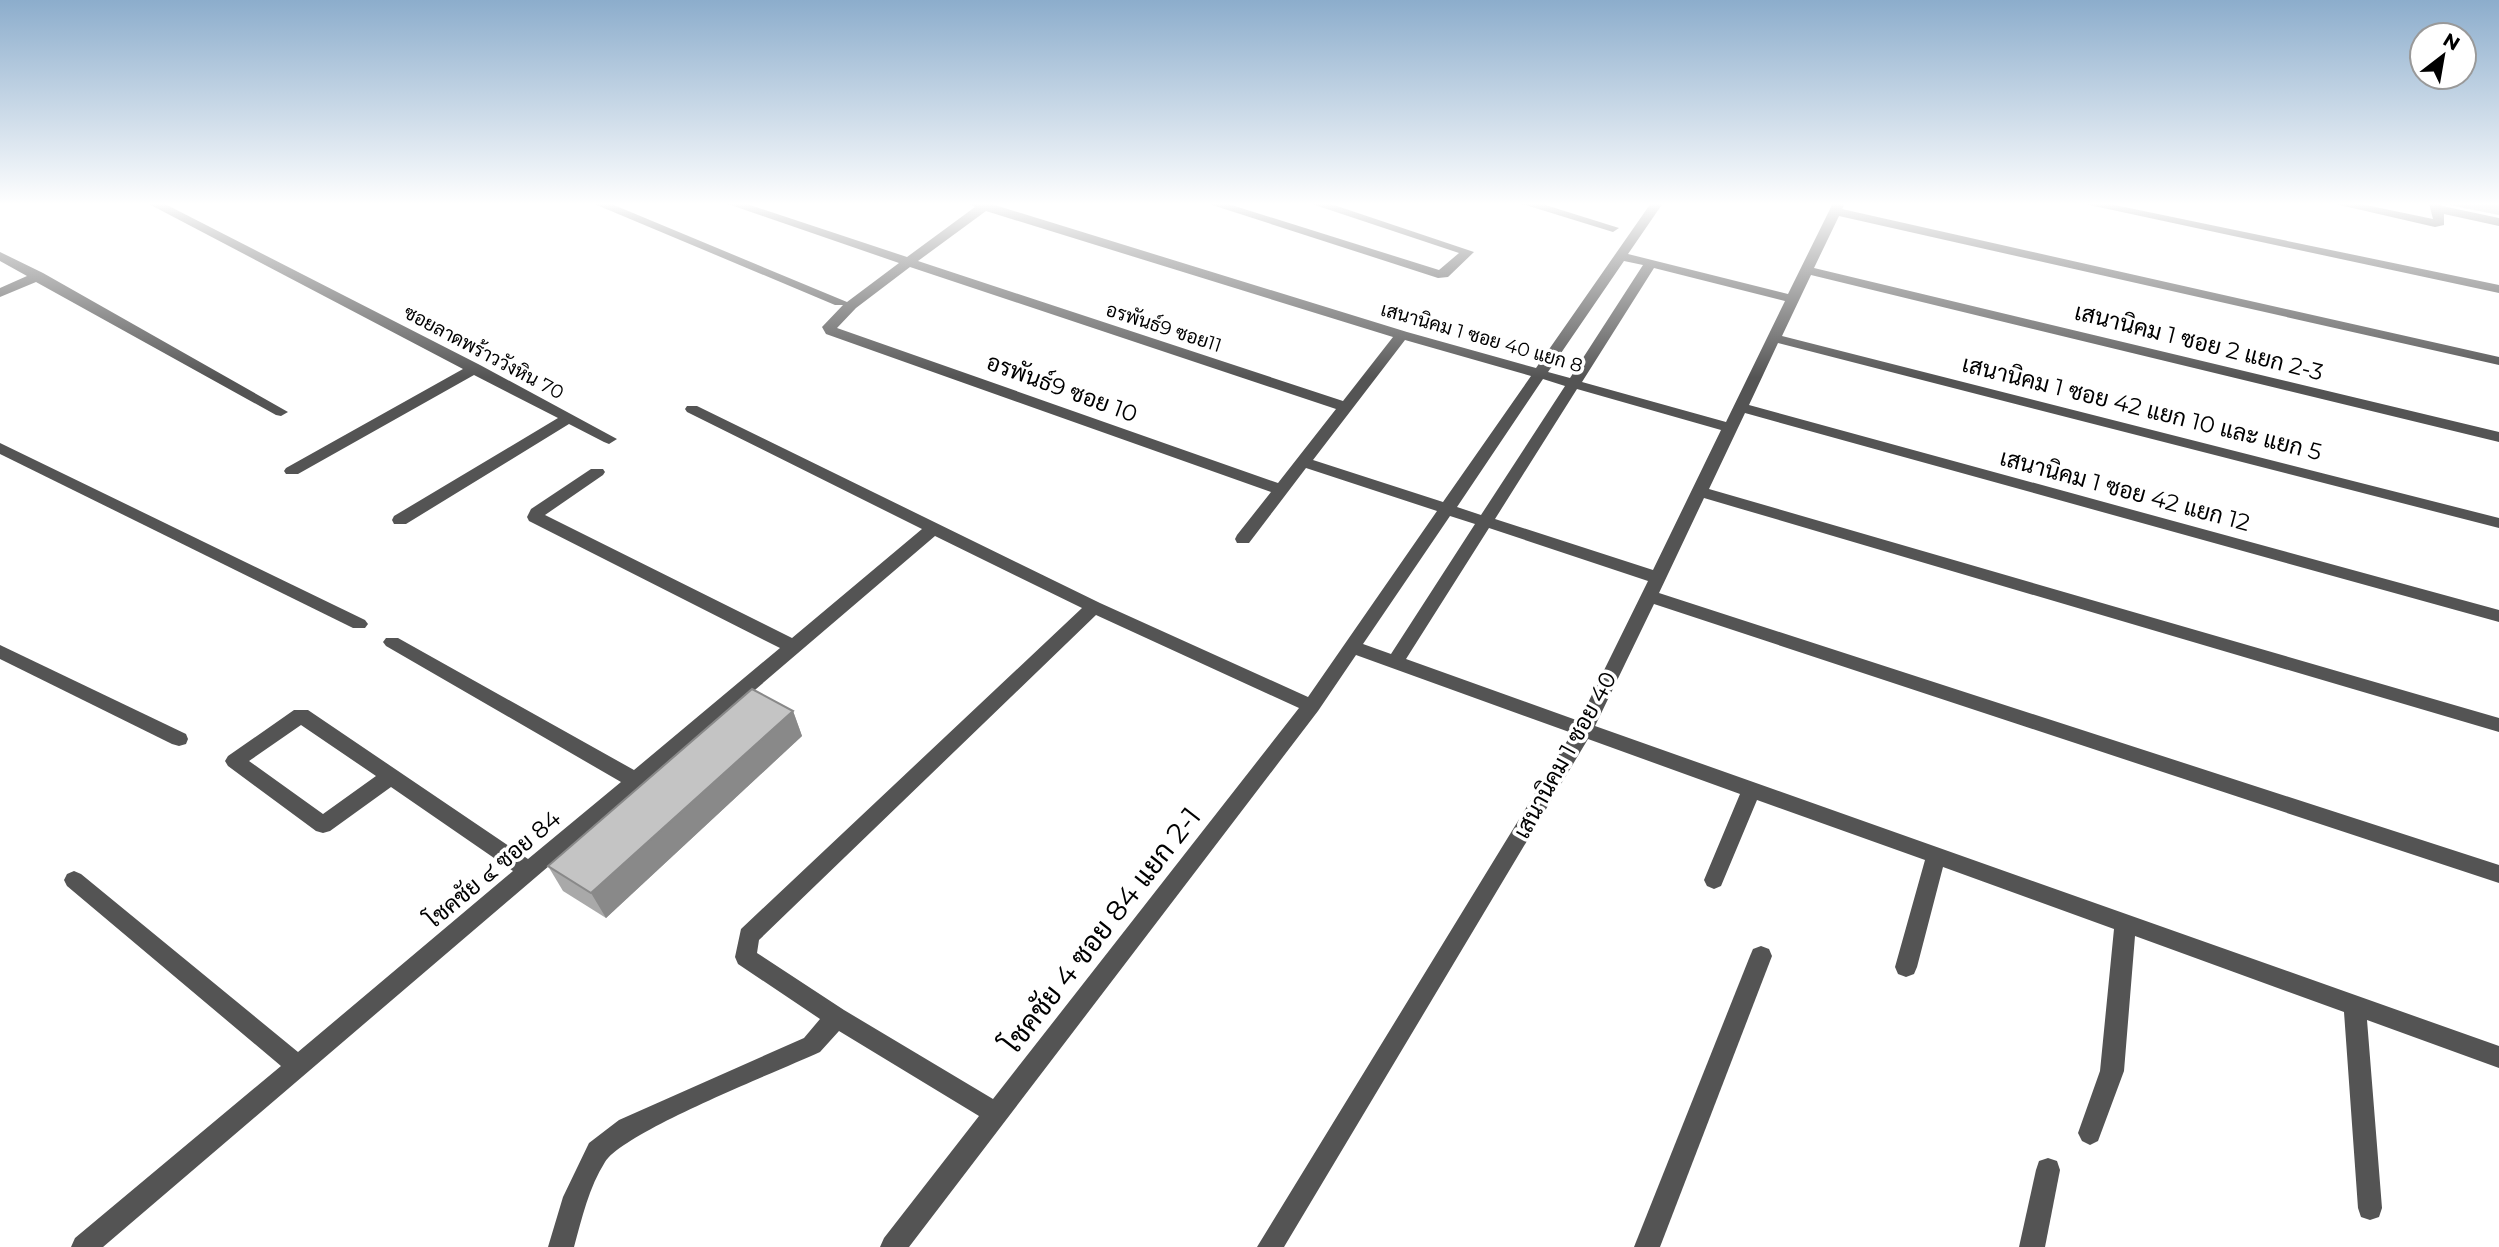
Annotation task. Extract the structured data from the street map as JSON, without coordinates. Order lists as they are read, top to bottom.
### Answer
{
  "streets": {
    "street": [
      "อรพันธ์9 ซอย11",
      "เสนานิคม 1 ซอย 40 แยก 8",
      "เสนานิคม 1 ซอย 2 แยก 2-3",
      "ซอยลาดพร้าววังหิน 70",
      "อรพันธ์9 ซอย 10",
      "เสนานิคม 1 ซอย 42 แยก 10 และ แยก 5",
      "เสนานิคม 1 ซอย 42 แยก 12",
      "เสนานิคม 1 ซอย 40",
      "โชคชัย ๔ ซอย 84",
      "โชคชัย 4 ซอย 84 แยก 2-1"
    ]
  },
  "crossings": [
    ["อรพันธ์9 ซอย11", "อรพันธ์9 ซอย 10"],
    ["เสนานิคม 1 ซอย 40 แยก 8", "เสนานิคม 1 ซอย 40"],
    ["เสนานิคม 1 ซอย 40 แยก 8", "โชคชัย 4 ซอย 84 แยก 2-1"],
    ["เสนานิคม 1 ซอย 2 แยก 2-3", "เสนานิคม 1 ซอย 40"],
    ["เสนานิคม 1 ซอย 42 แยก 10 และ แยก 5", "เสนานิคม 1 ซอย 40"],
    ["เสนานิคม 1 ซอย 42 แยก 12", "เสนานิคม 1 ซอย 40"]
  ],
  "north": "top right"
}
